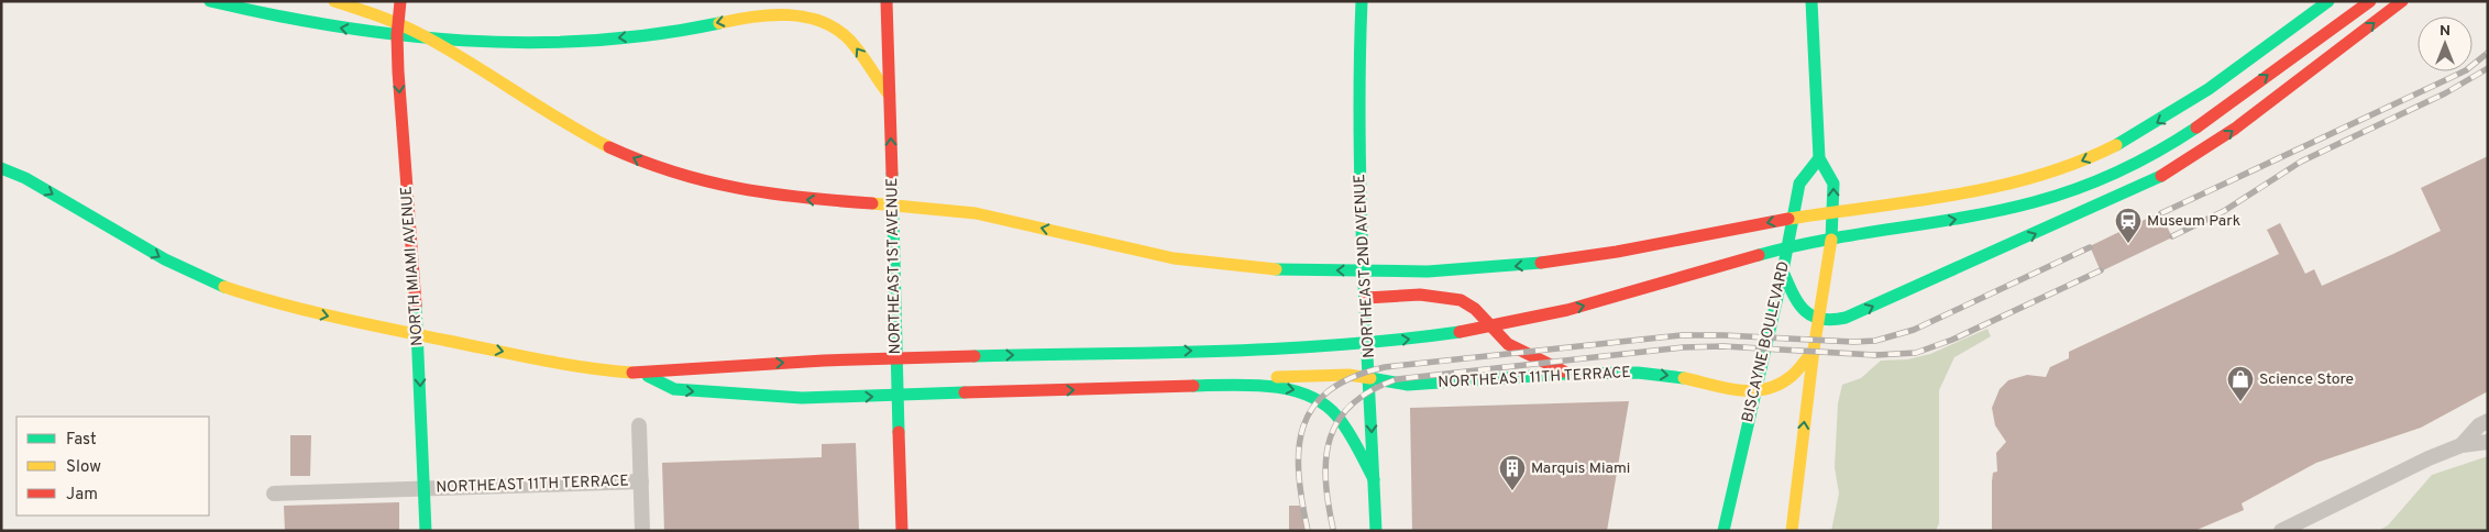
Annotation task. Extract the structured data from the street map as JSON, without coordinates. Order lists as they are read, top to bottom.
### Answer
{
  "streets": {
    "main road": [
      "NORTH MIAMI AVENUE",
      "NORTHEAST 1ST AVENUE",
      "NORTHEAST 2ND AVENUE",
      "BISCAYNE BOULEVARD",
      "NORTHEAST 11TH TERRACE"
    ]
  },
  "crossings": [
    ["NORTH MIAMI AVENUE", "NORTHEAST 11TH TERRACE"],
    ["NORTHEAST 2ND AVENUE", "NORTHEAST 11TH TERRACE"],
    ["BISCAYNE BOULEVARD", "NORTHEAST 11TH TERRACE"]
  ],
  "one_way": ["NORTH MIAMI AVENUE", "NORTHEAST 1ST AVENUE"],
  "places": {
    "station": ["Museum Park"],
    "shop": ["Science Store"],
    "building": ["Marquis Miami"]
  },
  "legend": ["Fast", "Slow", "Jam"],
  "north": "top"
}
